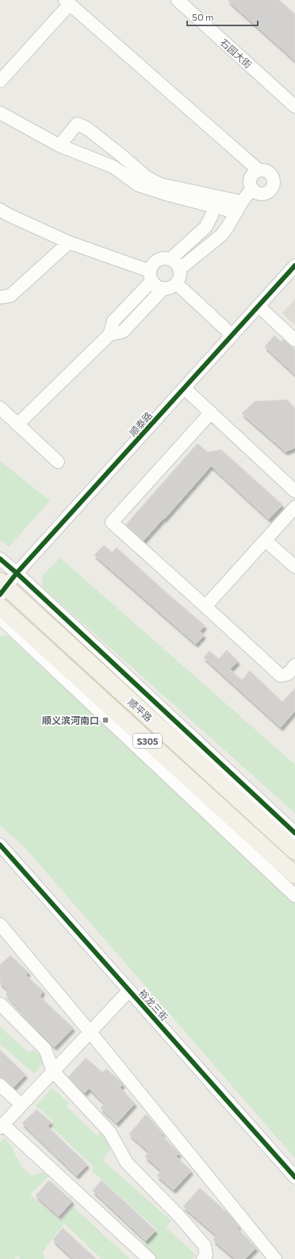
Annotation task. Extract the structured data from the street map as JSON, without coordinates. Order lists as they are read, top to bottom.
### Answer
{
  "streets": {
    "main road": ["顺平路", "S305"],
    "street": ["石园大街", "顺泰路", "裕龙三街"]
  },
  "crossings": [
    ["顺泰路", "顺平路"]
  ],
  "places": {
    "transit": ["顺义滨河南口"]
  },
  "scale_bar": "50 m"
}
